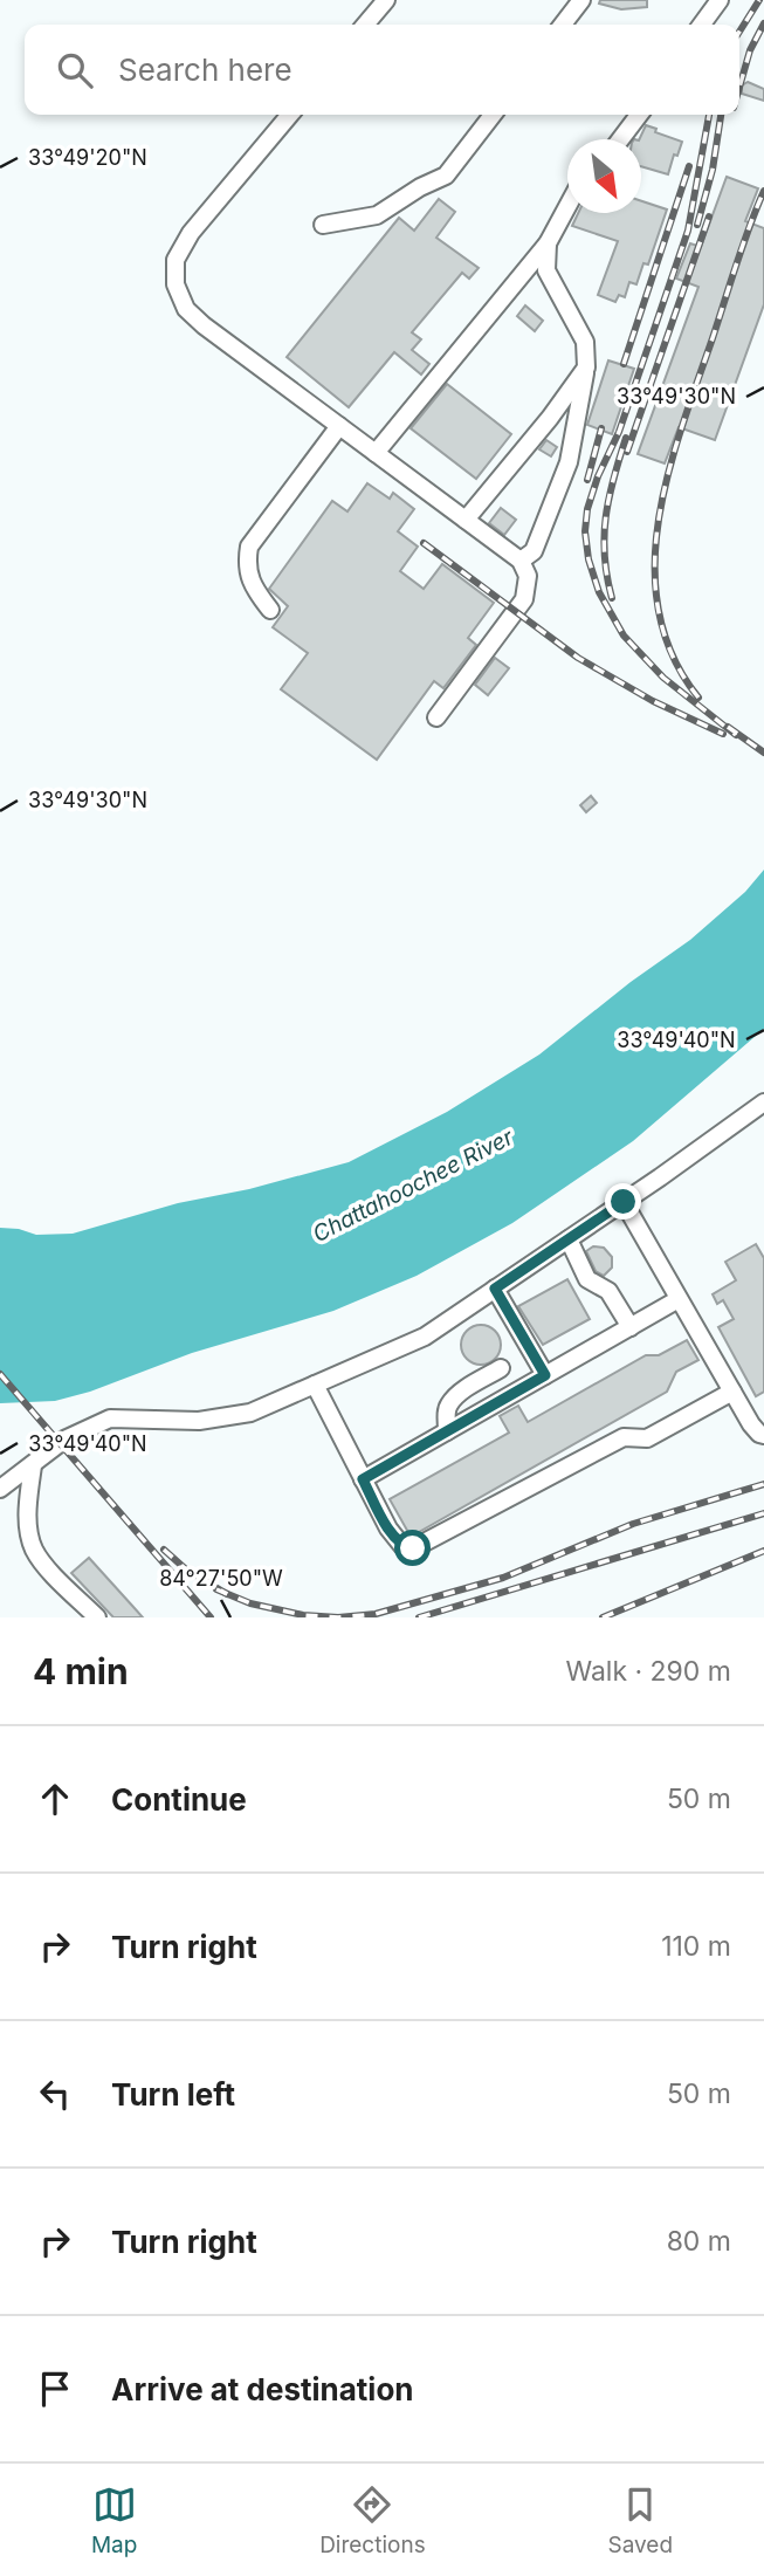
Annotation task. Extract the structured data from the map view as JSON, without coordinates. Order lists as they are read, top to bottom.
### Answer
{
  "water": ["Chattahoochee River"],
  "north": "bottom right",
  "page": {
    "search": "Search here",
    "heading": ["4 min", "Walk · 290 m"],
    "list": [
      ["Continue", "50 m"],
      ["Turn right", "110 m"],
      ["Turn left", "50 m"],
      ["Turn right", "80 m"],
      "Arrive at destination"
    ],
    "nav": ["Map", "Directions", "Saved"]
  },
  "coordinates": [
    "33°49'20\"N",
    "33°49'30\"N",
    "33°49'40\"N",
    "84°27'50\"W"
  ]
}
